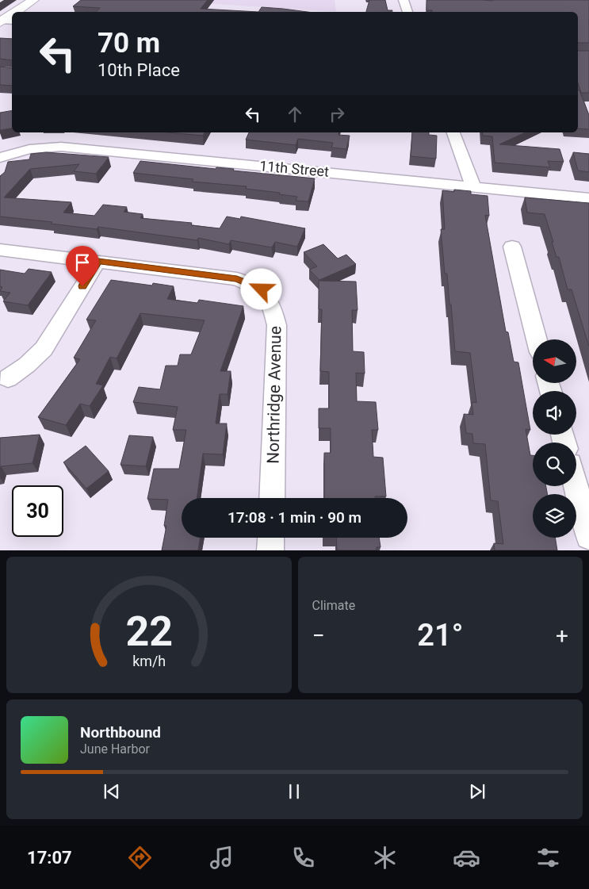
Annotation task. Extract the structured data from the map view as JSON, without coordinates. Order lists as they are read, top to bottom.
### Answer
{
  "streets": {
    "street": ["11th Street", "Northridge Avenue"]
  },
  "north": "left",
  "page": {
    "turn": ["70 m", "10th Place"],
    "limit": "30",
    "trip": "17:08 · 1 min · 90 m",
    "tile": "Climate",
    "heat": ["−", "21°", "+"],
    "song": ["Northbound", "June Harbor"],
    "tabs": "17:07",
    "gauge": ["22", "km/h"]
  }
}
